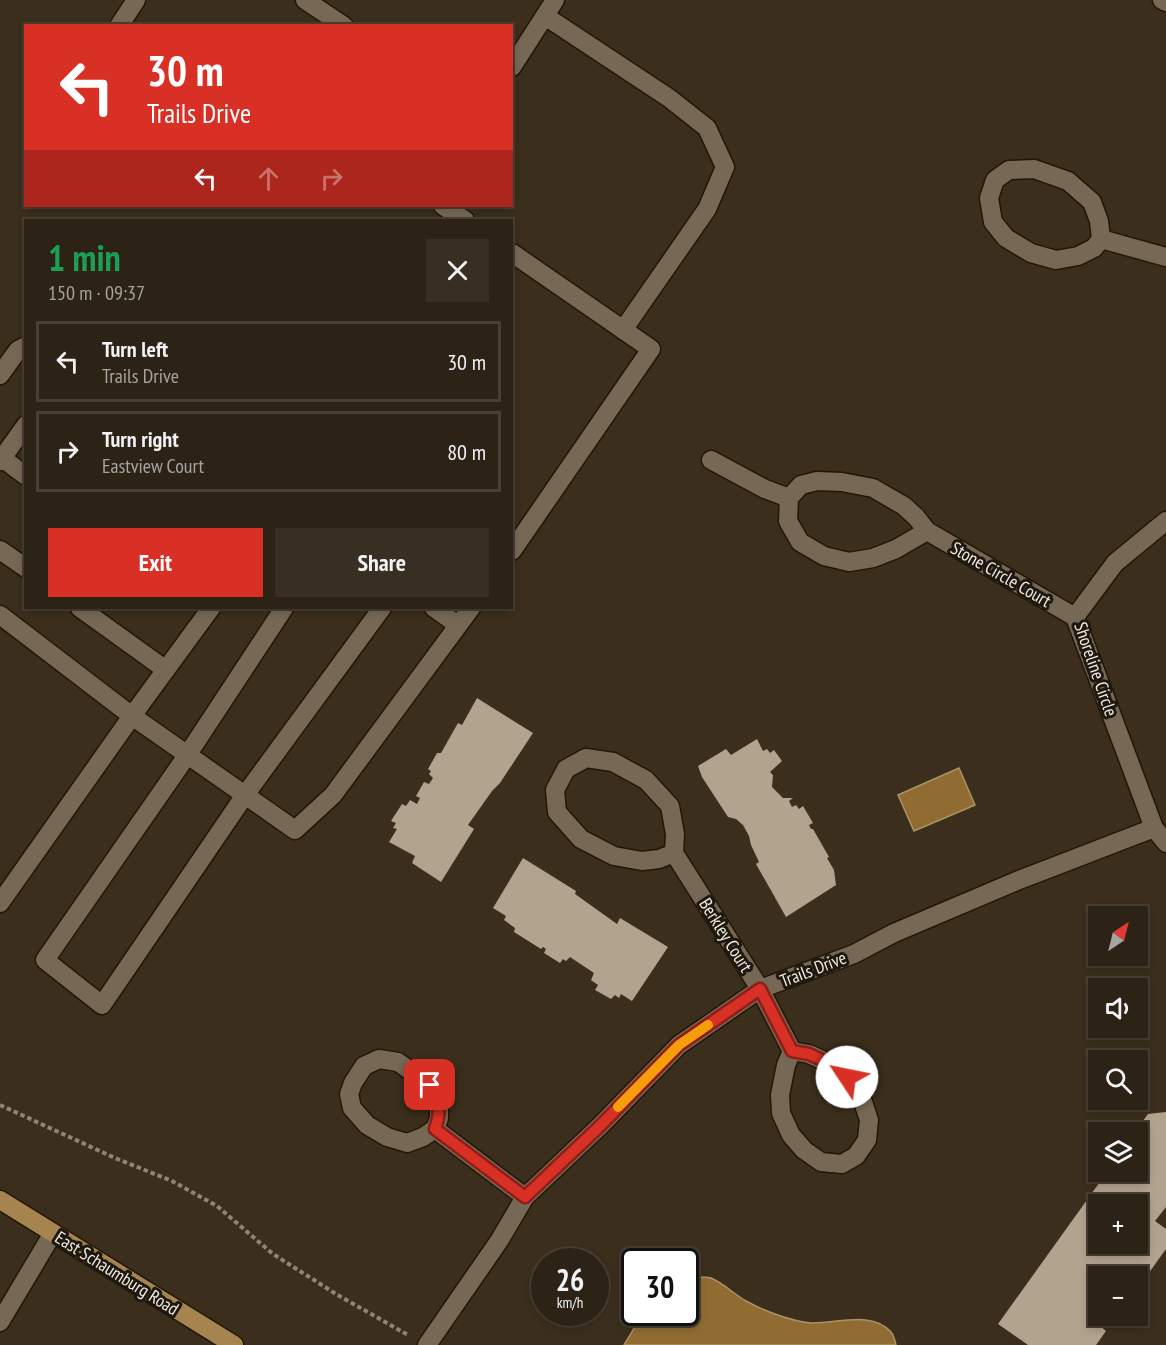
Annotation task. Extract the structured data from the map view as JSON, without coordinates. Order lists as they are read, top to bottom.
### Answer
{
  "streets": {
    "main road": ["East Schaumburg Road"],
    "street": [
      "Stone Circle Court",
      "Shoreline Circle",
      "Berkley Court",
      "Trails Drive"
    ]
  },
  "crossings": [
    ["Stone Circle Court", "Shoreline Circle"],
    ["Shoreline Circle", "Trails Drive"],
    ["Berkley Court", "Trails Drive"]
  ],
  "north": "top right",
  "page": {
    "turn": ["30 m", "Trails Drive"],
    "heading": ["1 min", "150 m · 09:37"],
    "list": [
      {
        "name": "Turn left",
        "note": "Trails Drive",
        "value": "30 m"
      },
      {
        "name": "Turn right",
        "note": "Eastview Court",
        "value": "80 m"
      }
    ],
    "buttons": ["Exit", "Share"],
    "map_buttons": ["+", "−"],
    "speed": "26 km/h",
    "limit": "30"
  }
}
